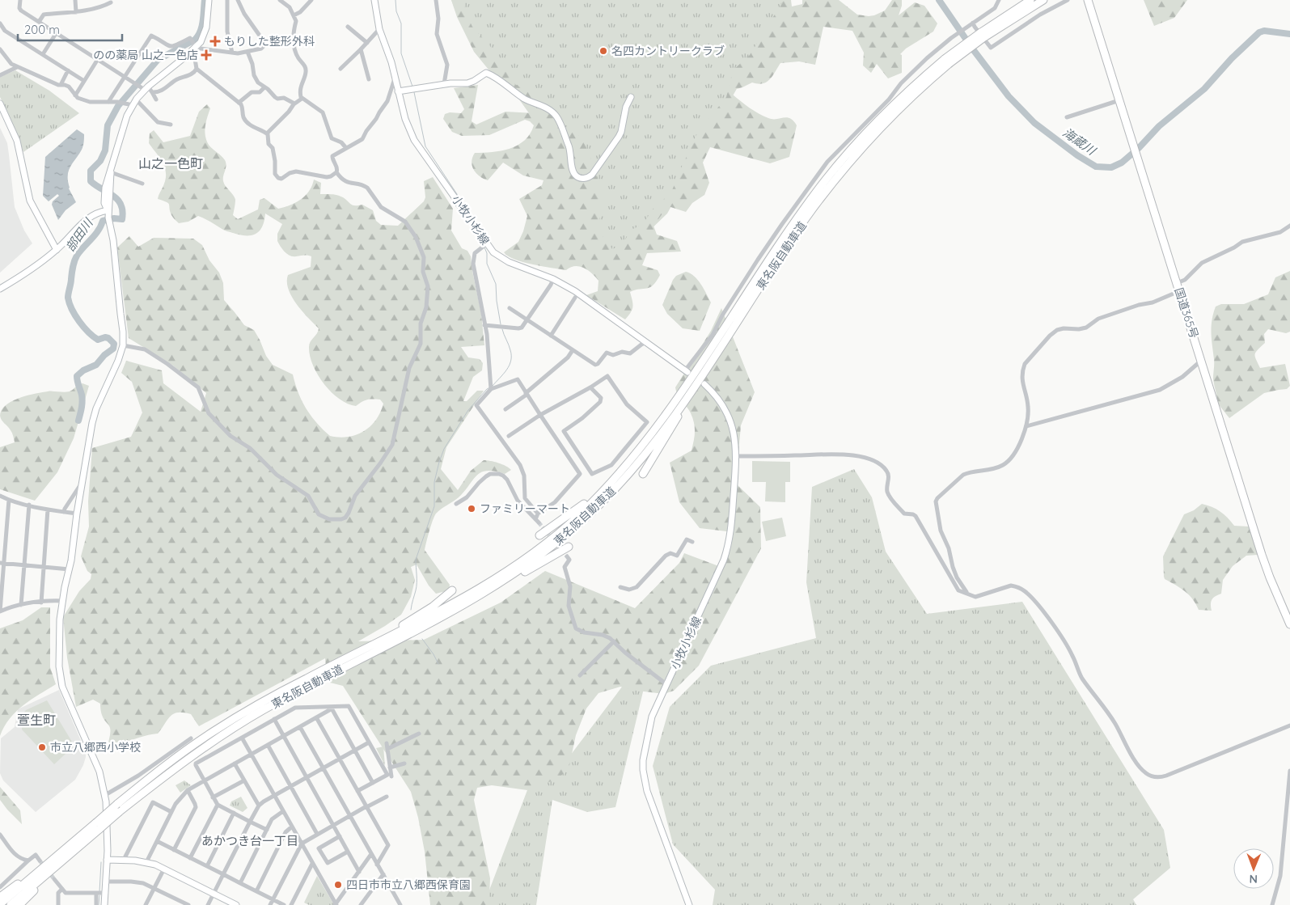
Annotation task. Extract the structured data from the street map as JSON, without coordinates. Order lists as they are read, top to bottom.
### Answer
{
  "streets": {
    "highway": ["東名阪自動車道", "国道365号"],
    "street": ["小牧小杉線"]
  },
  "districts": ["山之一色町", "萱生町", "あかつき台一丁目"],
  "water": ["海蔵川", "部田川"],
  "places": {
    "health": ["もりした整形外科", "のの薬局 山之一色店"],
    "other": [
      "名四カントリークラブ",
      "ファミリーマート",
      "市立八郷西小学校",
      "四日市市立八郷西保育園"
    ]
  },
  "scale_bar": "200 m",
  "north": "bottom"
}
